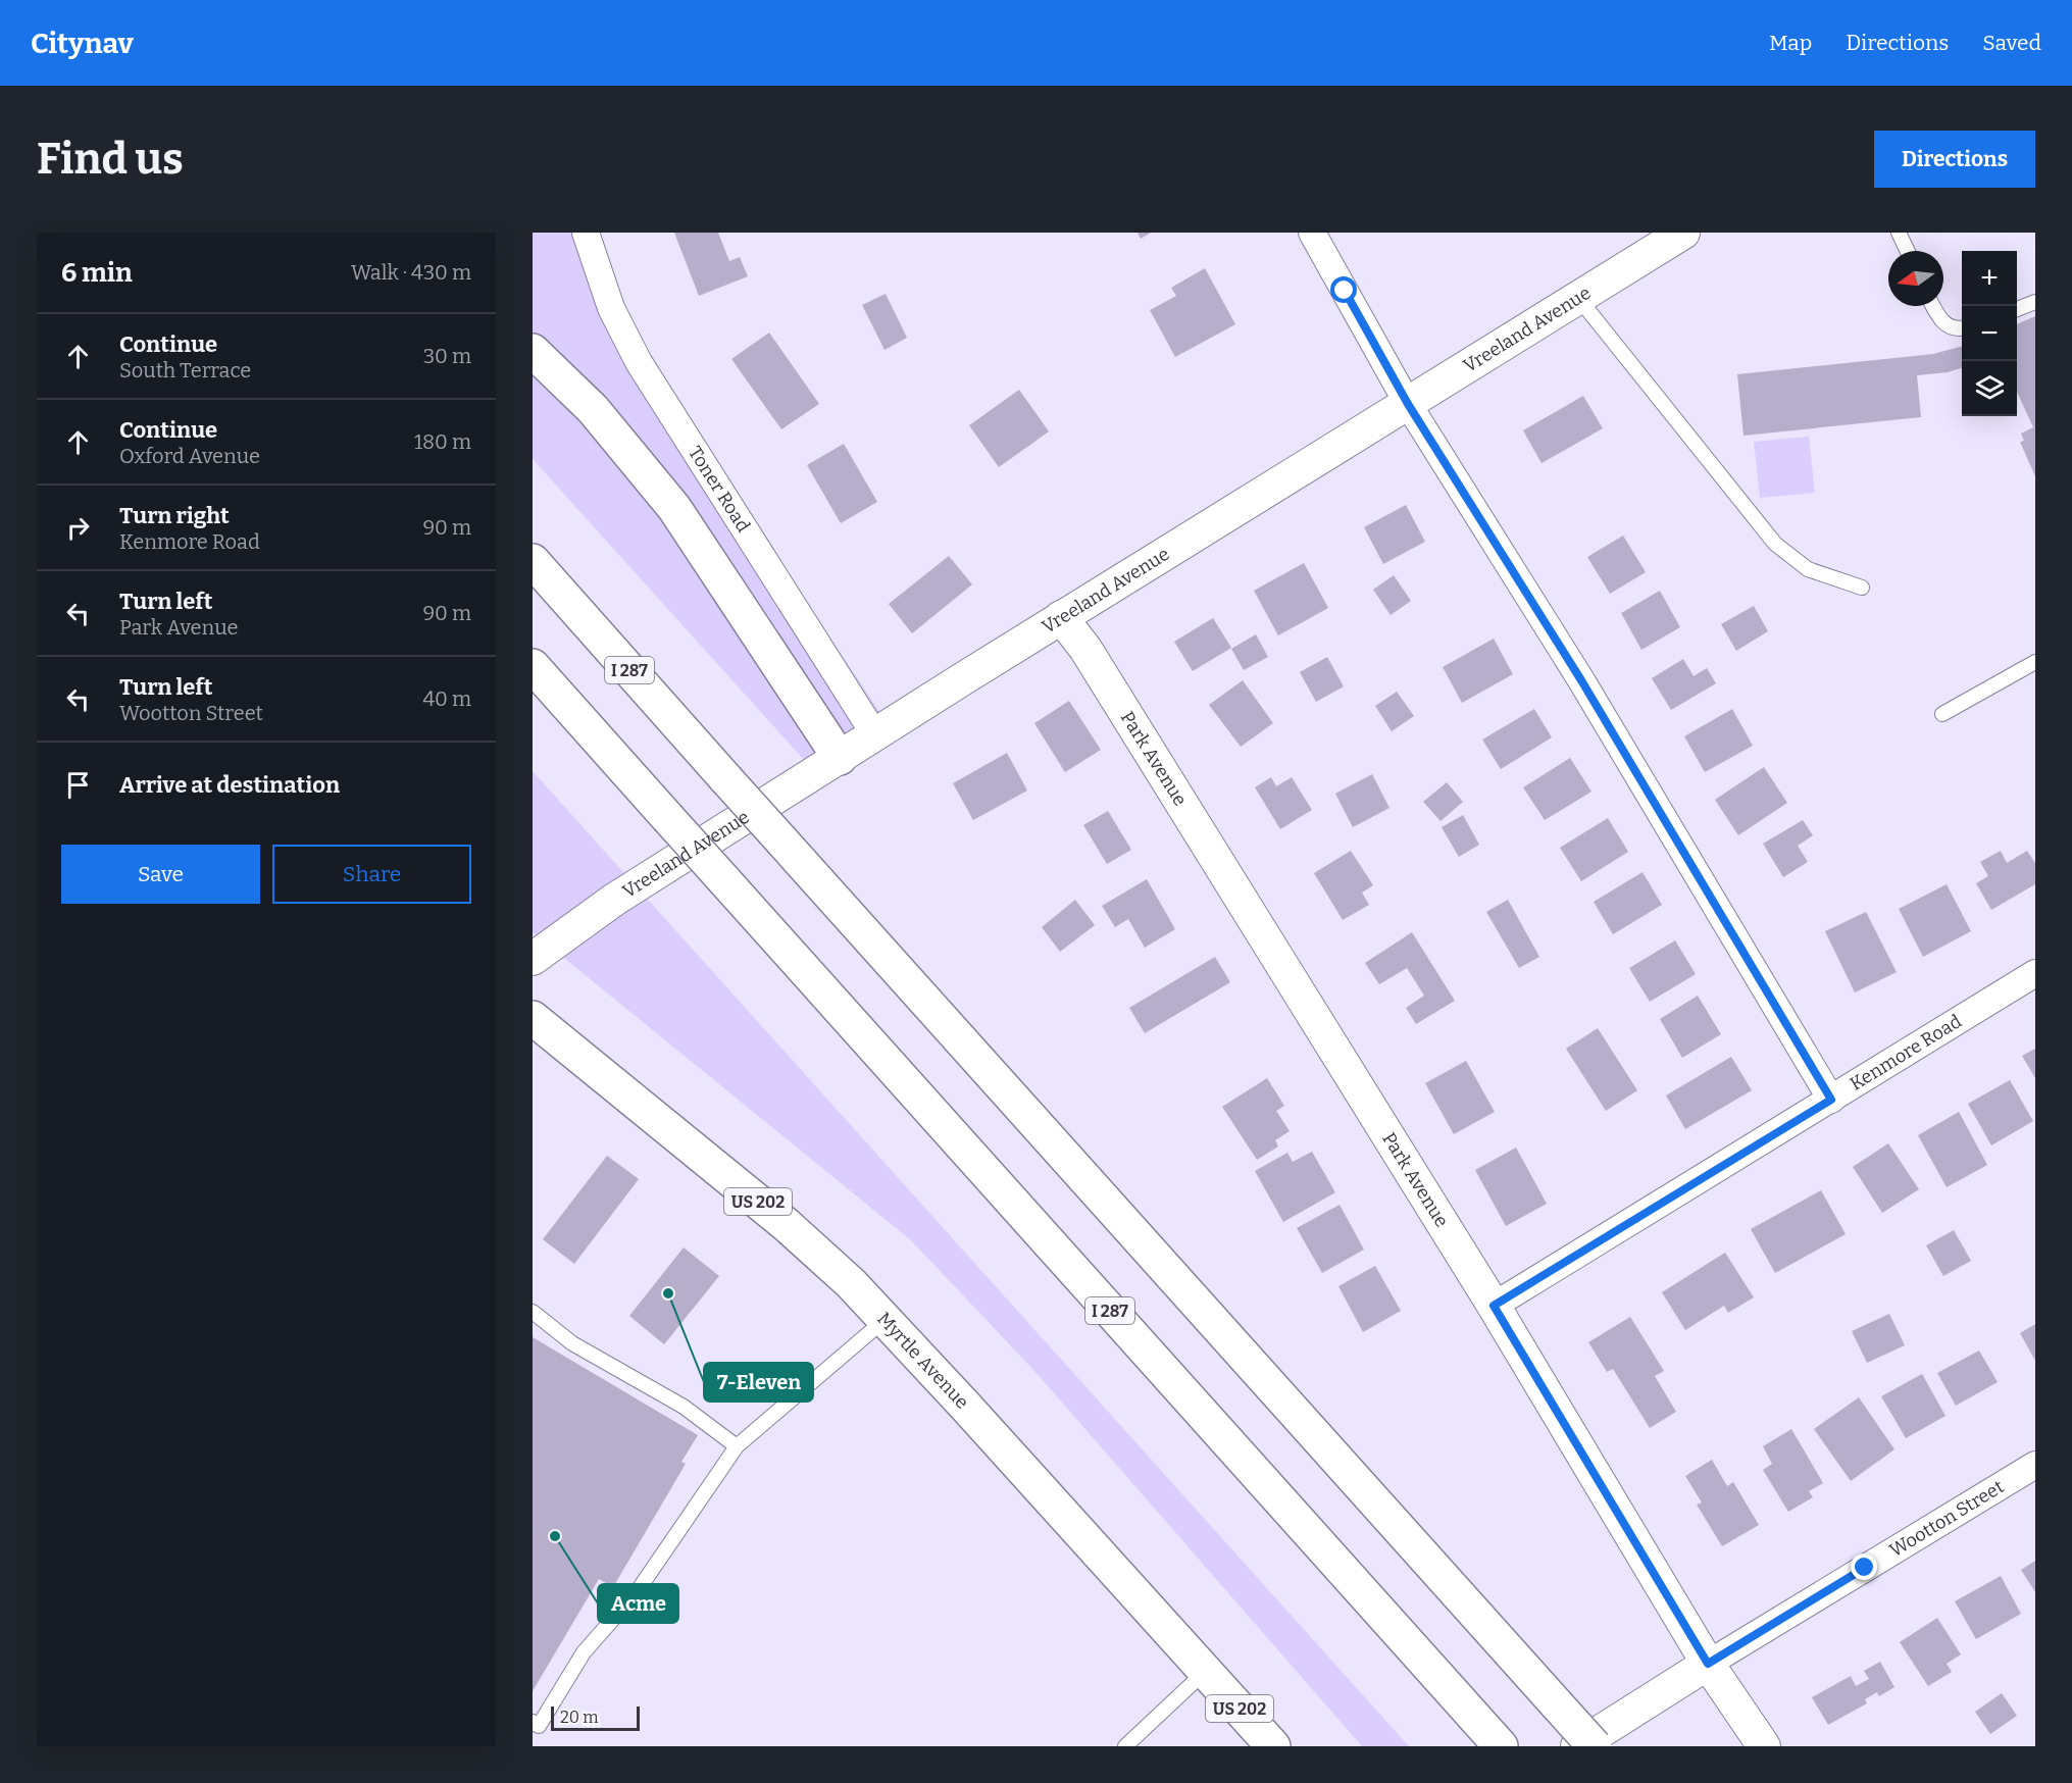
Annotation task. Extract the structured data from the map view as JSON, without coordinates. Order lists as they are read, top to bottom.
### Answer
{
  "streets": {
    "main road": ["I 287", "US 202", "Myrtle Avenue"],
    "street": [
      "Vreeland Avenue",
      "Toner Road",
      "Park Avenue",
      "Kenmore Road",
      "Wootton Street"
    ]
  },
  "crossings": [
    ["Vreeland Avenue", "Toner Road"],
    ["Vreeland Avenue", "Park Avenue"],
    ["Park Avenue", "Kenmore Road"],
    ["Park Avenue", "Wootton Street"]
  ],
  "places": ["7-Eleven", "Acme"],
  "scale_bar": "20 m",
  "north": "left",
  "page": {
    "header": "Citynav",
    "nav": ["Map", "Directions", "Saved"],
    "buttons": [
      "Directions",
      ["Save", "Share"]
    ],
    "title": "Find us",
    "heading": ["6 min", "Walk · 430 m"],
    "map_buttons": ["+", "−"],
    "list": [
      ["Continue", "South Terrace", "30 m"],
      ["Continue", "Oxford Avenue", "180 m"],
      ["Turn right", "Kenmore Road", "90 m"],
      ["Turn left", "Park Avenue", "90 m"],
      ["Turn left", "Wootton Street", "40 m"],
      "Arrive at destination"
    ],
    "scale": "20 m"
  }
}
